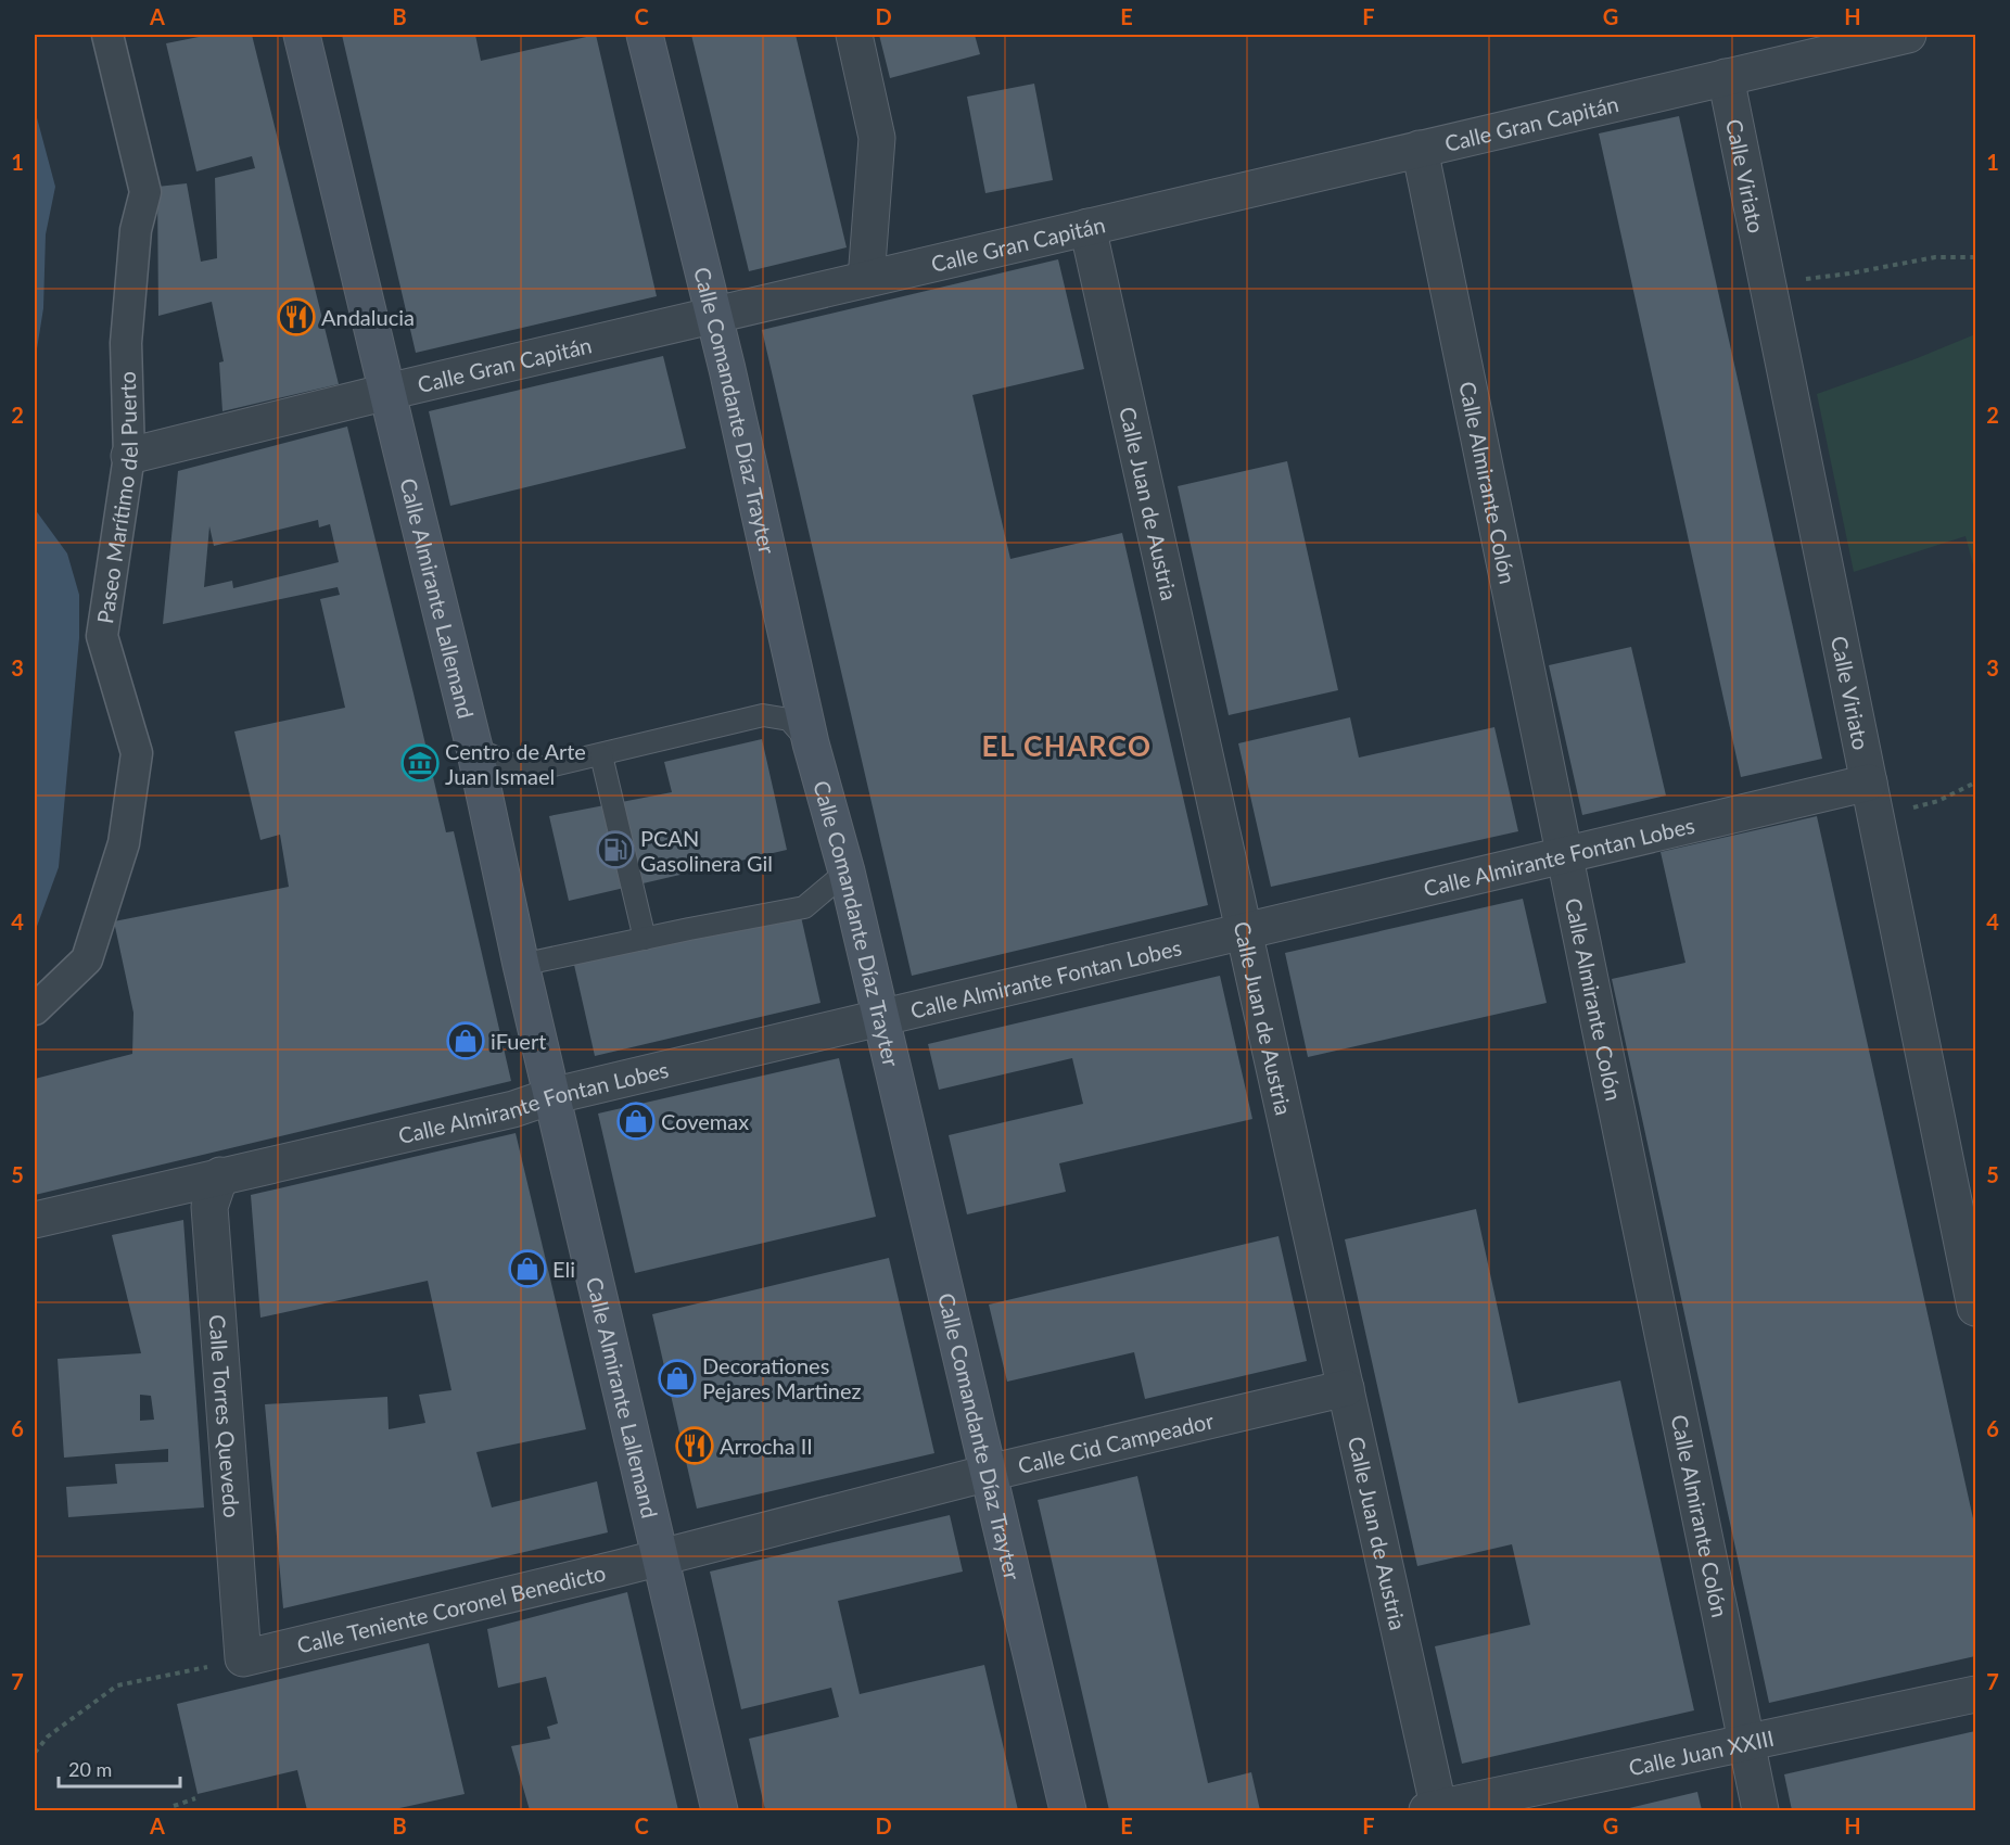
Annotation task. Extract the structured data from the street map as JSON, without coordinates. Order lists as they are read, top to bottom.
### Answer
{
  "streets": {
    "main road": ["Calle Comandante Díaz Trayter", "Calle Almirante Lallemand"],
    "street": [
      "Calle Gran Capitán",
      "Calle Viriato",
      "Calle Almirante Colón",
      "Paseo Marítimo del Puerto",
      "Calle Juan de Austria",
      "Calle Almirante Fontan Lobes",
      "Calle Torres Quevedo",
      "Calle Cid Campeador",
      "Calle Teniente Coronel Benedicto",
      "Calle Juan XXIII"
    ]
  },
  "crossings": [
    ["Calle Gran Capitán", "Calle Viriato"],
    ["Calle Gran Capitán", "Calle Comandante Díaz Trayter"],
    ["Calle Gran Capitán", "Calle Almirante Colón"],
    ["Calle Gran Capitán", "Paseo Marítimo del Puerto"],
    ["Calle Gran Capitán", "Calle Juan de Austria"],
    ["Calle Gran Capitán", "Calle Almirante Lallemand"],
    ["Calle Viriato", "Calle Almirante Fontan Lobes"],
    ["Calle Comandante Díaz Trayter", "Calle Almirante Fontan Lobes"],
    ["Calle Comandante Díaz Trayter", "Calle Cid Campeador"],
    ["Calle Almirante Colón", "Calle Almirante Fontan Lobes"],
    ["Calle Almirante Colón", "Calle Juan XXIII"],
    ["Calle Juan de Austria", "Calle Almirante Fontan Lobes"],
    ["Calle Juan de Austria", "Calle Cid Campeador"],
    ["Calle Juan de Austria", "Calle Juan XXIII"],
    ["Calle Almirante Lallemand", "Calle Almirante Fontan Lobes"],
    ["Calle Almirante Lallemand", "Calle Cid Campeador"],
    ["Calle Almirante Lallemand", "Calle Teniente Coronel Benedicto"],
    ["Calle Almirante Fontan Lobes", "Calle Torres Quevedo"],
    ["Calle Torres Quevedo", "Calle Teniente Coronel Benedicto"],
    ["Calle Cid Campeador", "Calle Teniente Coronel Benedicto"]
  ],
  "districts": ["EL CHARCO"],
  "places": {
    "restaurant": ["Andalucia", "Arrocha II"],
    "museum": ["Centro de Arte Juan Ismael"],
    "fuel station": ["PCAN Gasolinera Gil"],
    "shop": [
      "iFuert",
      "Covemax",
      "Eli",
      "Decorationes Pejares Martinez"
    ]
  },
  "scale_bar": "20 m",
  "grid": {
    "columns": [
      "A",
      "B",
      "C",
      "D",
      "E",
      "F",
      "G",
      "H"
    ],
    "rows": [
      "1",
      "2",
      "3",
      "4",
      "5",
      "6",
      "7"
    ]
  }
}
